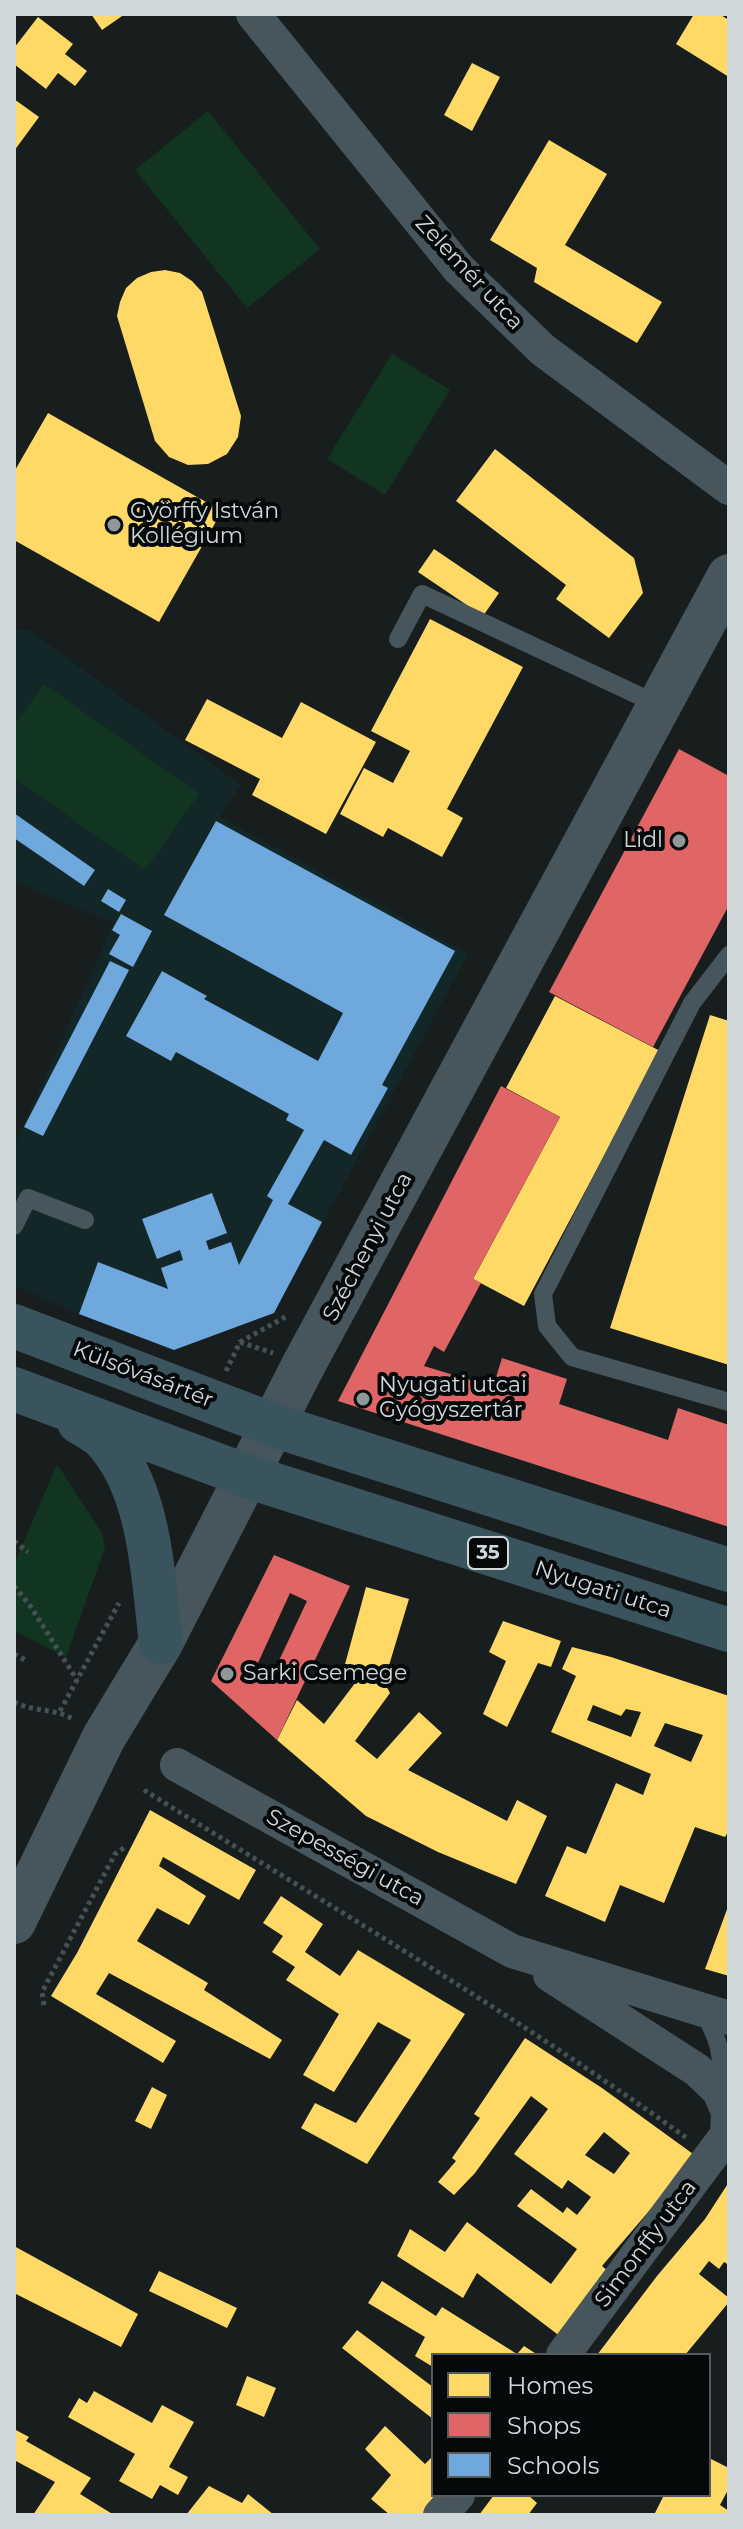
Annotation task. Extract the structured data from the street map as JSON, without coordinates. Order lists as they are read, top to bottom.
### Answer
{
  "streets": {
    "main road": ["Külsővásártér", "35", "Nyugati utca"],
    "street": [
      "Zelemér utca",
      "Széchenyi utca",
      "Szepességi utca",
      "Simonffy utca"
    ]
  },
  "crossings": [
    ["Széchenyi utca", "Külsővásártér"],
    ["Széchenyi utca", "35"],
    ["Széchenyi utca", "Nyugati utca"],
    ["35", "Nyugati utca"]
  ],
  "places": [
    "Györffy István Kollégium",
    "Lidl",
    "Nyugati utcai Gyógyszertár",
    "Sarki Csemege"
  ],
  "legend": ["Homes", "Shops", "Schools"]
}
